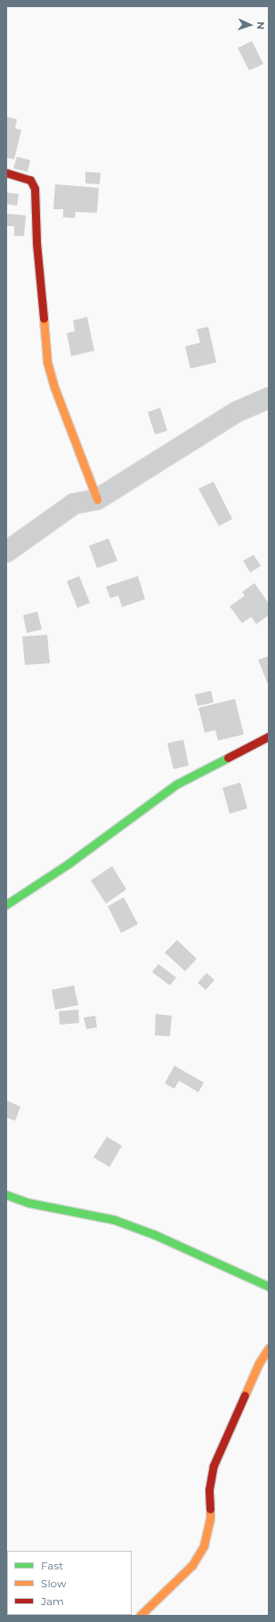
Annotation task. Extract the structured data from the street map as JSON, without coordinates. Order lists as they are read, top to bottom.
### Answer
{
  "legend": ["Fast", "Slow", "Jam"],
  "north": "right"
}
